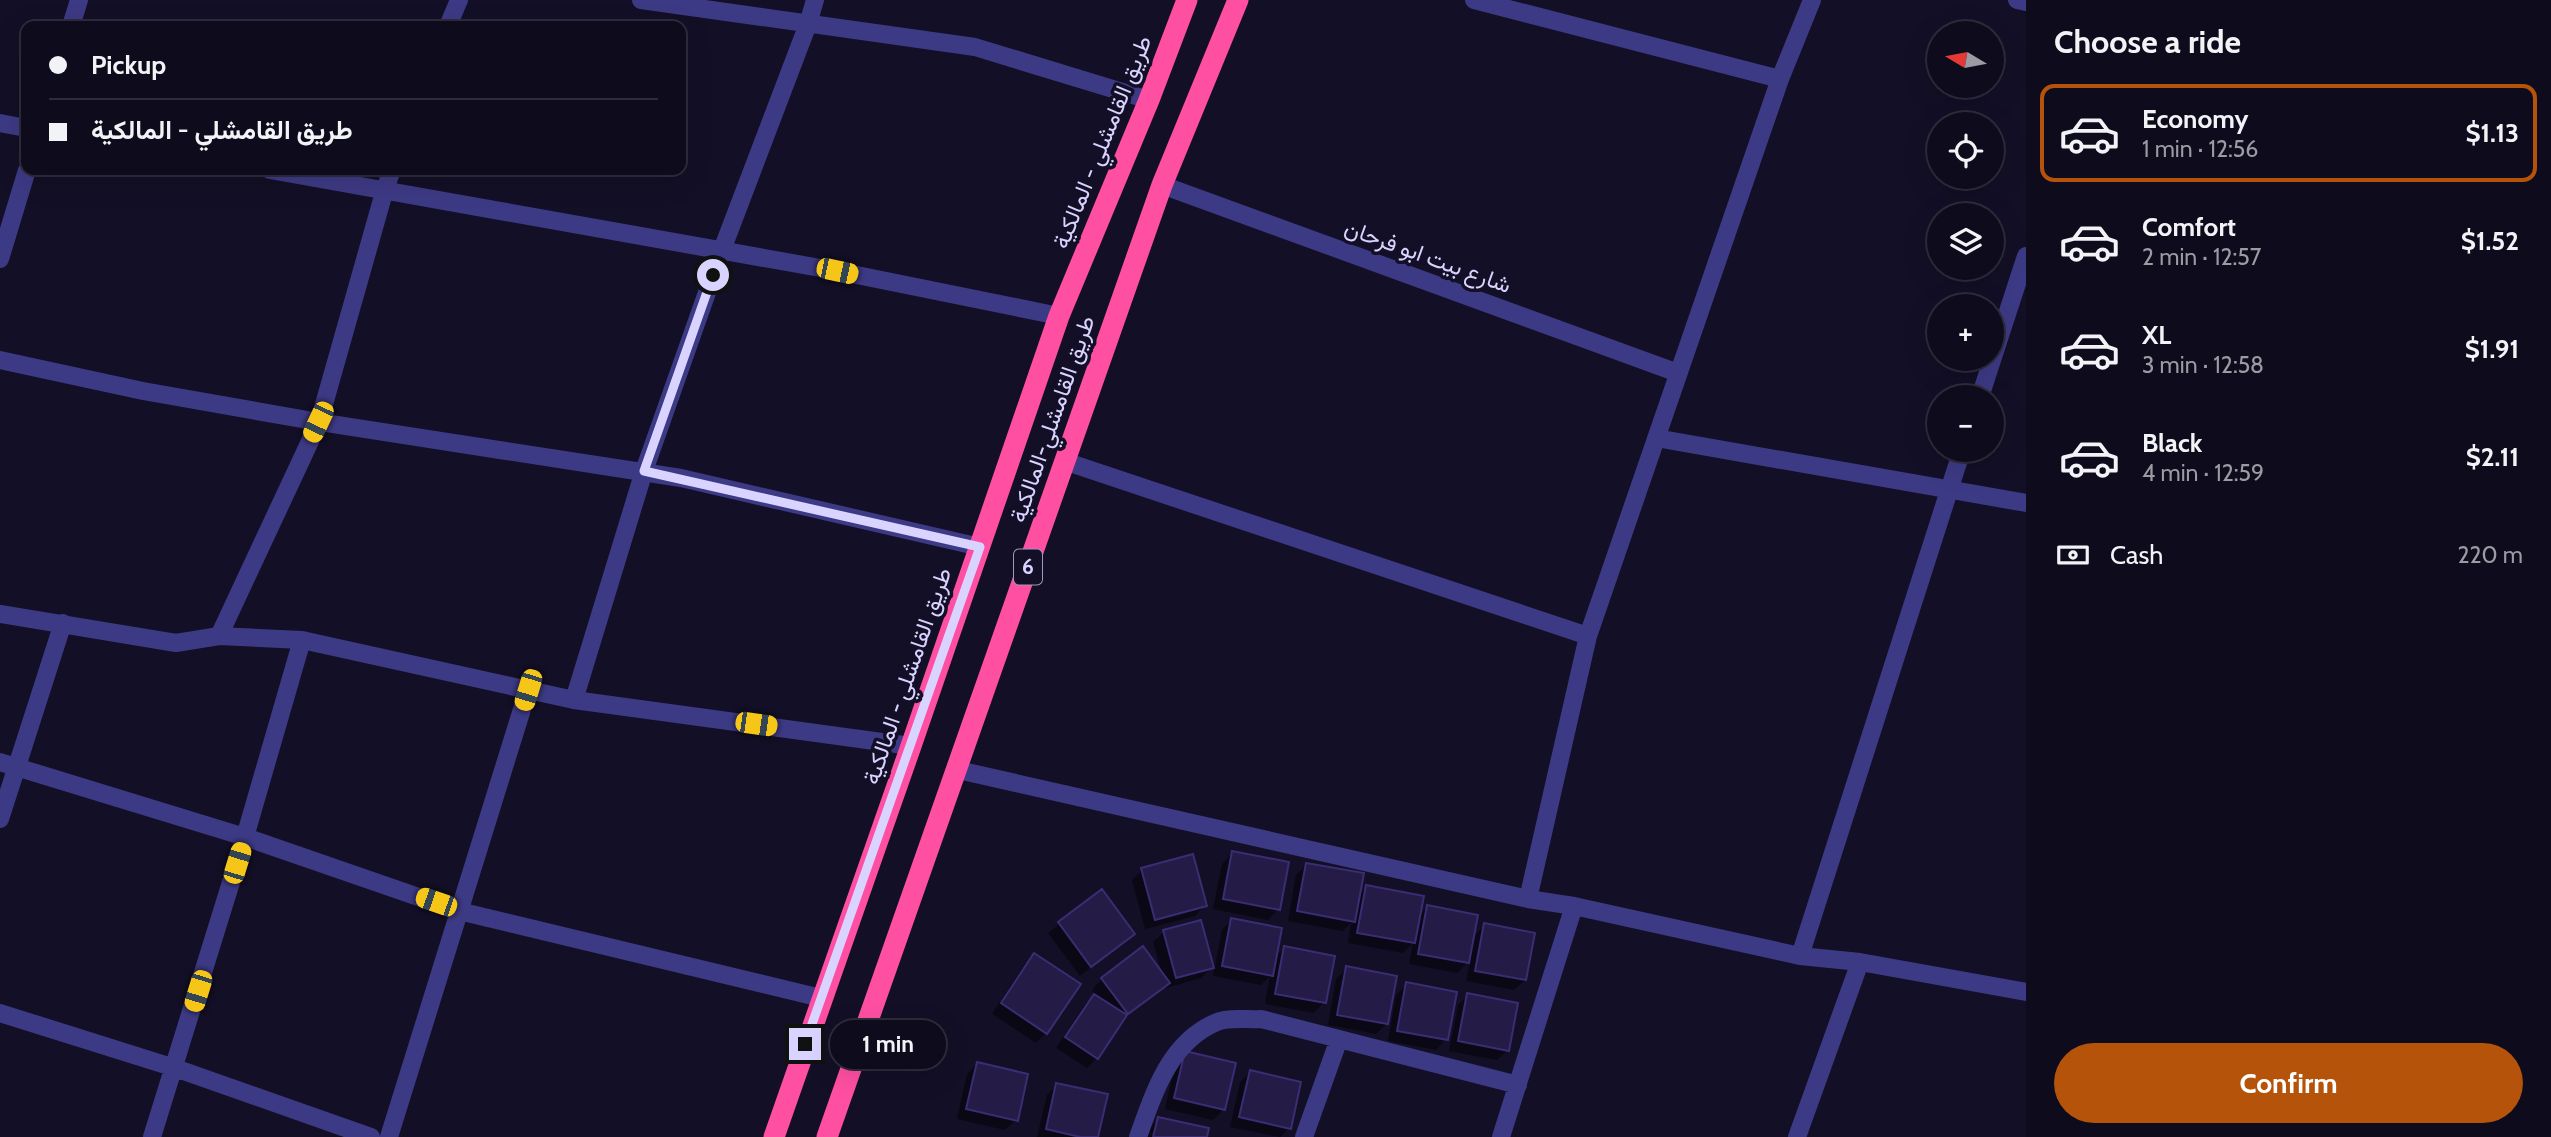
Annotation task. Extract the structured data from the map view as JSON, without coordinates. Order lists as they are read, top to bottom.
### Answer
{
  "streets": {
    "highway": ["طريق القامشلي - المالكية", "طريق القامشلي-المالكية", "6"],
    "street": ["شارع بيت ابو فرحان"]
  },
  "crossings": [
    ["شارع بيت ابو فرحان", "طريق القامشلي-المالكية"]
  ],
  "north": "left",
  "page": {
    "heading": "Choose a ride",
    "map_buttons": ["+", "−"],
    "banner": ["Pickup", "طريق القامشلي - المالكية"],
    "list": [
      {
        "name": "Economy",
        "note": "1 min · 12:56",
        "value": "$1.13"
      },
      {
        "name": "Comfort",
        "note": "2 min · 12:57",
        "value": "$1.52"
      },
      {
        "name": "XL",
        "note": "3 min · 12:58",
        "value": "$1.91"
      },
      {
        "name": "Black",
        "note": "4 min · 12:59",
        "value": "$2.11"
      }
    ],
    "pay": ["Cash", "220 m"],
    "bubble": "1 min",
    "buttons": "Confirm"
  }
}
